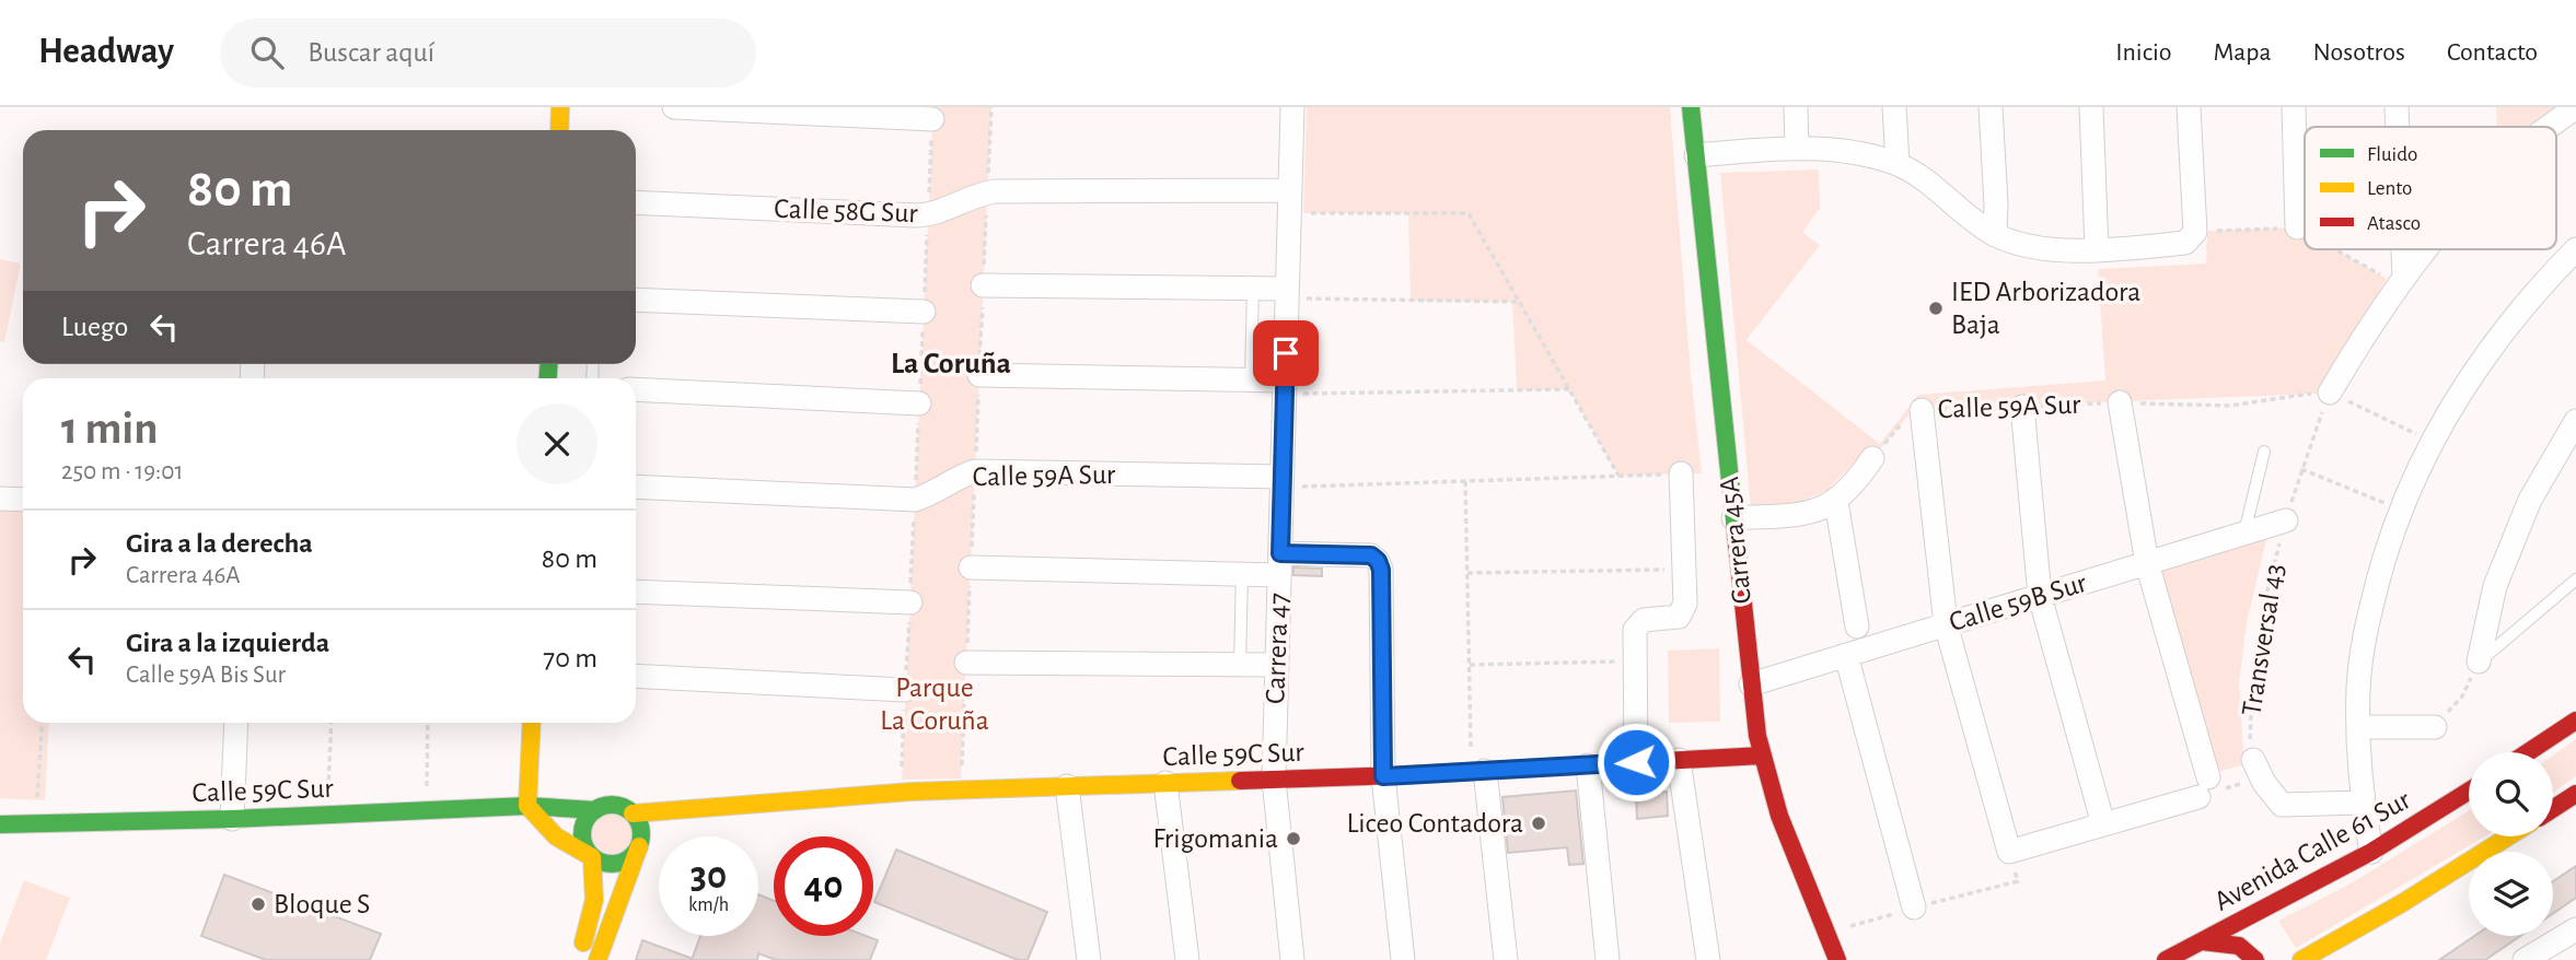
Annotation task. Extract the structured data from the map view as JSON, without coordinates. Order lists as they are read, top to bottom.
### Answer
{
  "streets": {
    "street": [
      "Calle 58G Sur",
      "Calle 59A Sur",
      "Carrera 45A",
      "Calle 59B Sur",
      "Carrera 47",
      "Calle 59C Sur",
      "Avenida Calle 61 Sur"
    ],
    "path": ["Transversal 43"]
  },
  "crossings": [
    ["Calle 58G Sur", "Carrera 47"],
    ["Calle 59A Sur", "Transversal 43"],
    ["Calle 59A Sur", "Carrera 47"],
    ["Carrera 45A", "Calle 59B Sur"],
    ["Carrera 45A", "Calle 59C Sur"],
    ["Calle 59B Sur", "Transversal 43"],
    ["Carrera 47", "Calle 59C Sur"]
  ],
  "districts": ["La Coruña"],
  "parks": ["Parque La Coruña"],
  "places": [
    "IED Arborizadora Baja",
    "Liceo Contadora",
    "Frigomania",
    "Bloque S"
  ],
  "legend": ["Fluido", "Lento", "Atasco"],
  "page": {
    "header": "Headway",
    "search": "Buscar aquí",
    "nav": [
      "Inicio",
      "Mapa",
      "Nosotros",
      "Contacto"
    ],
    "turn": ["80 m", "Carrera 46A"],
    "then": "Luego",
    "heading": ["1 min", "250 m · 19:01"],
    "list": [
      {
        "name": "Gira a la derecha",
        "note": "Carrera 46A",
        "value": "80 m"
      },
      {
        "name": "Gira a la izquierda",
        "note": "Calle 59A Bis Sur",
        "value": "70 m"
      }
    ],
    "speed": "30 km/h",
    "limit": "40"
  }
}
